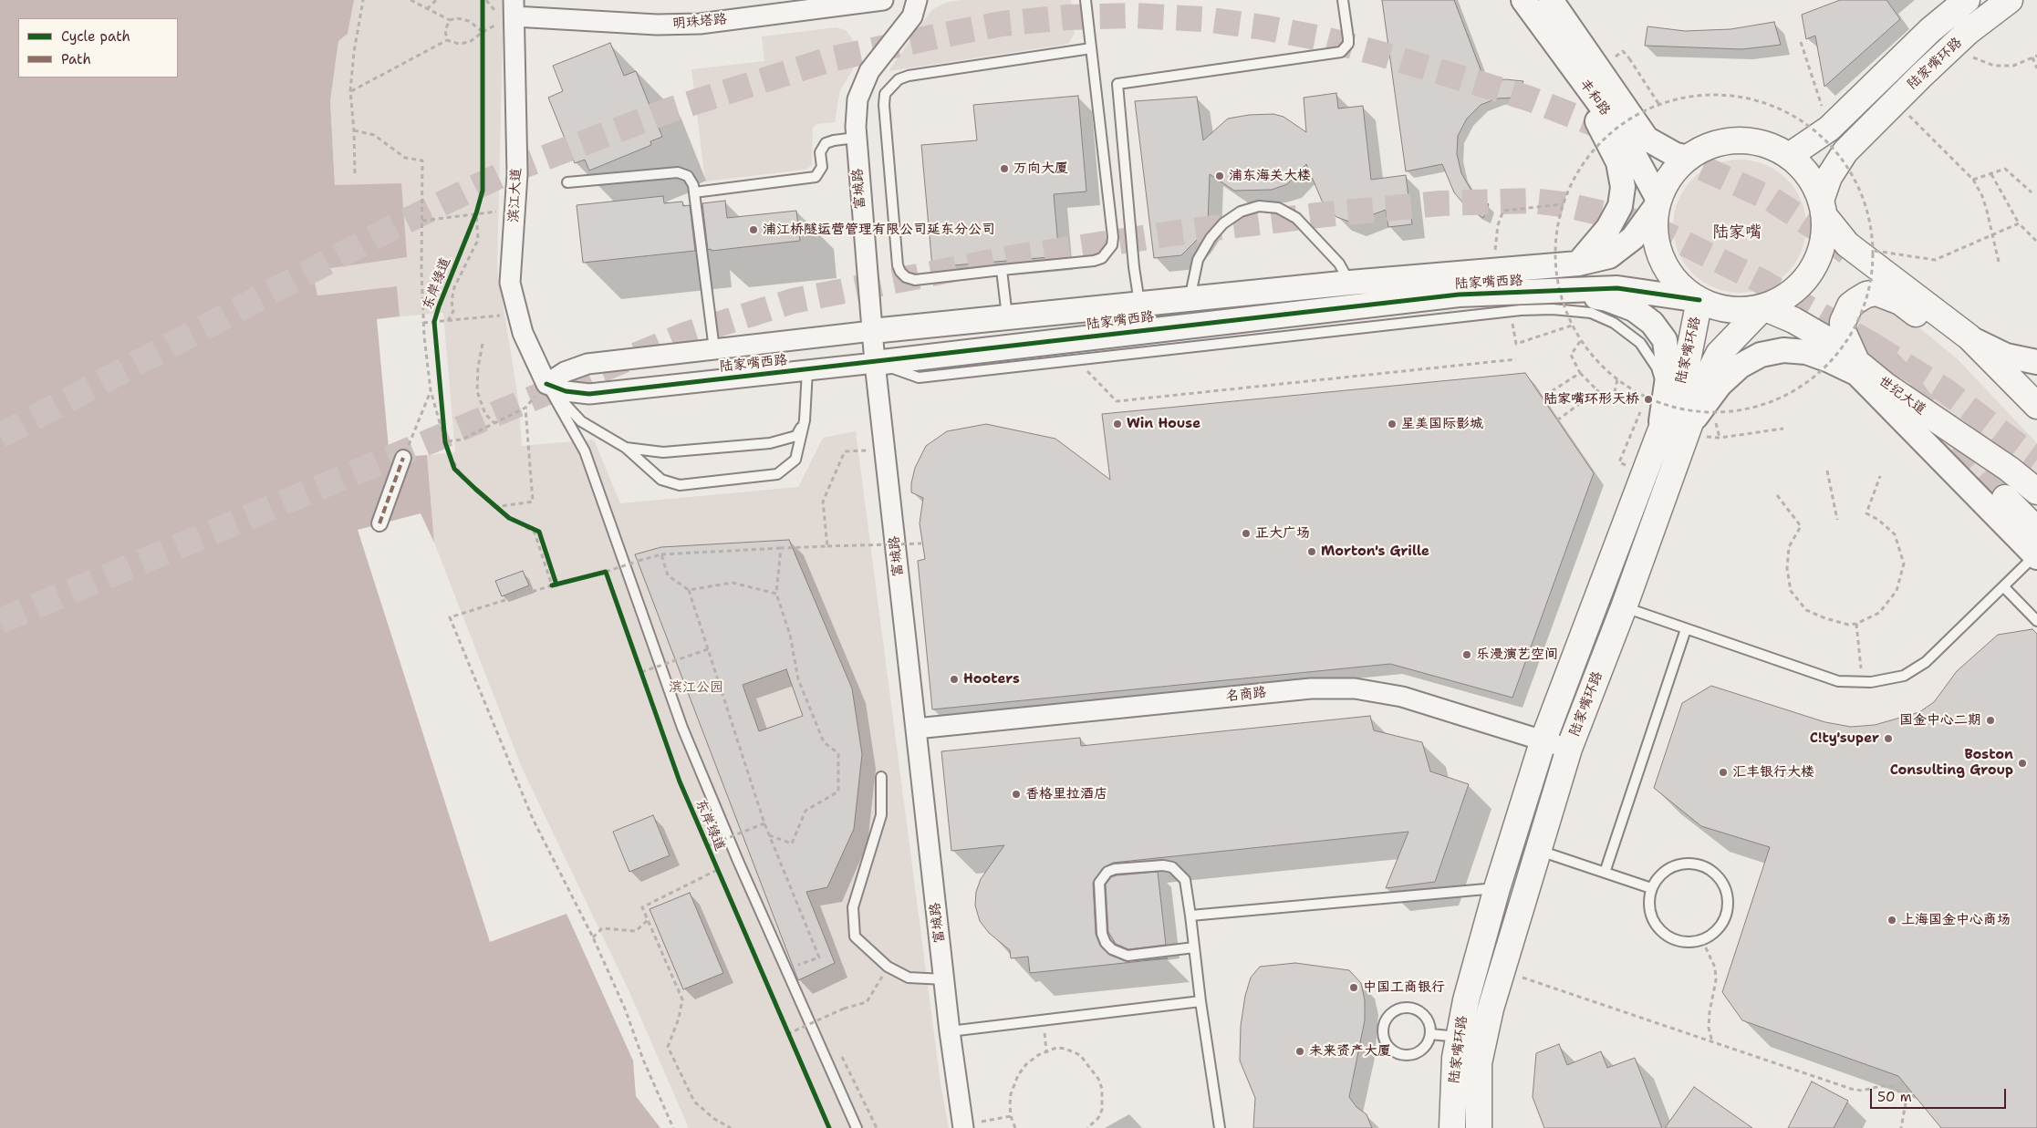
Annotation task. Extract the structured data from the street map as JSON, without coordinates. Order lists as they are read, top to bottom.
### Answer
{
  "streets": {
    "main road": ["陆家嘴环路", "世纪大道"],
    "street": [
      "明珠塔路",
      "丰和路",
      "富城路",
      "滨江大道",
      "陆家嘴西路",
      "名商路"
    ],
    "cycle path": ["东岸绿道"]
  },
  "crossings": [
    ["明珠塔路", "滨江大道"],
    ["陆家嘴环路", "陆家嘴西路"],
    ["陆家嘴环路", "世纪大道"],
    ["陆家嘴环路", "名商路"],
    ["丰和路", "陆家嘴西路"],
    ["富城路", "陆家嘴西路"],
    ["富城路", "名商路"],
    ["滨江大道", "陆家嘴西路"]
  ],
  "districts": ["陆家嘴"],
  "parks": ["滨江公园"],
  "places": [
    "万向大厦",
    "浦东海关大楼",
    "浦江桥隧运营管理有限公司延东分公司",
    "陆家嘴环形天桥",
    "Win House",
    "星美国际影城",
    "正大广场",
    "Morton's Grille",
    "乐漫演艺空间",
    "Hooters",
    "国金中心二期",
    "C!ty'super",
    "Boston Consulting Group",
    "汇丰银行大楼",
    "香格里拉酒店",
    "上海国金中心商场",
    "中国工商银行",
    "未来资产大厦"
  ],
  "legend": ["Cycle path", "Path"],
  "scale_bar": "50 m"
}
